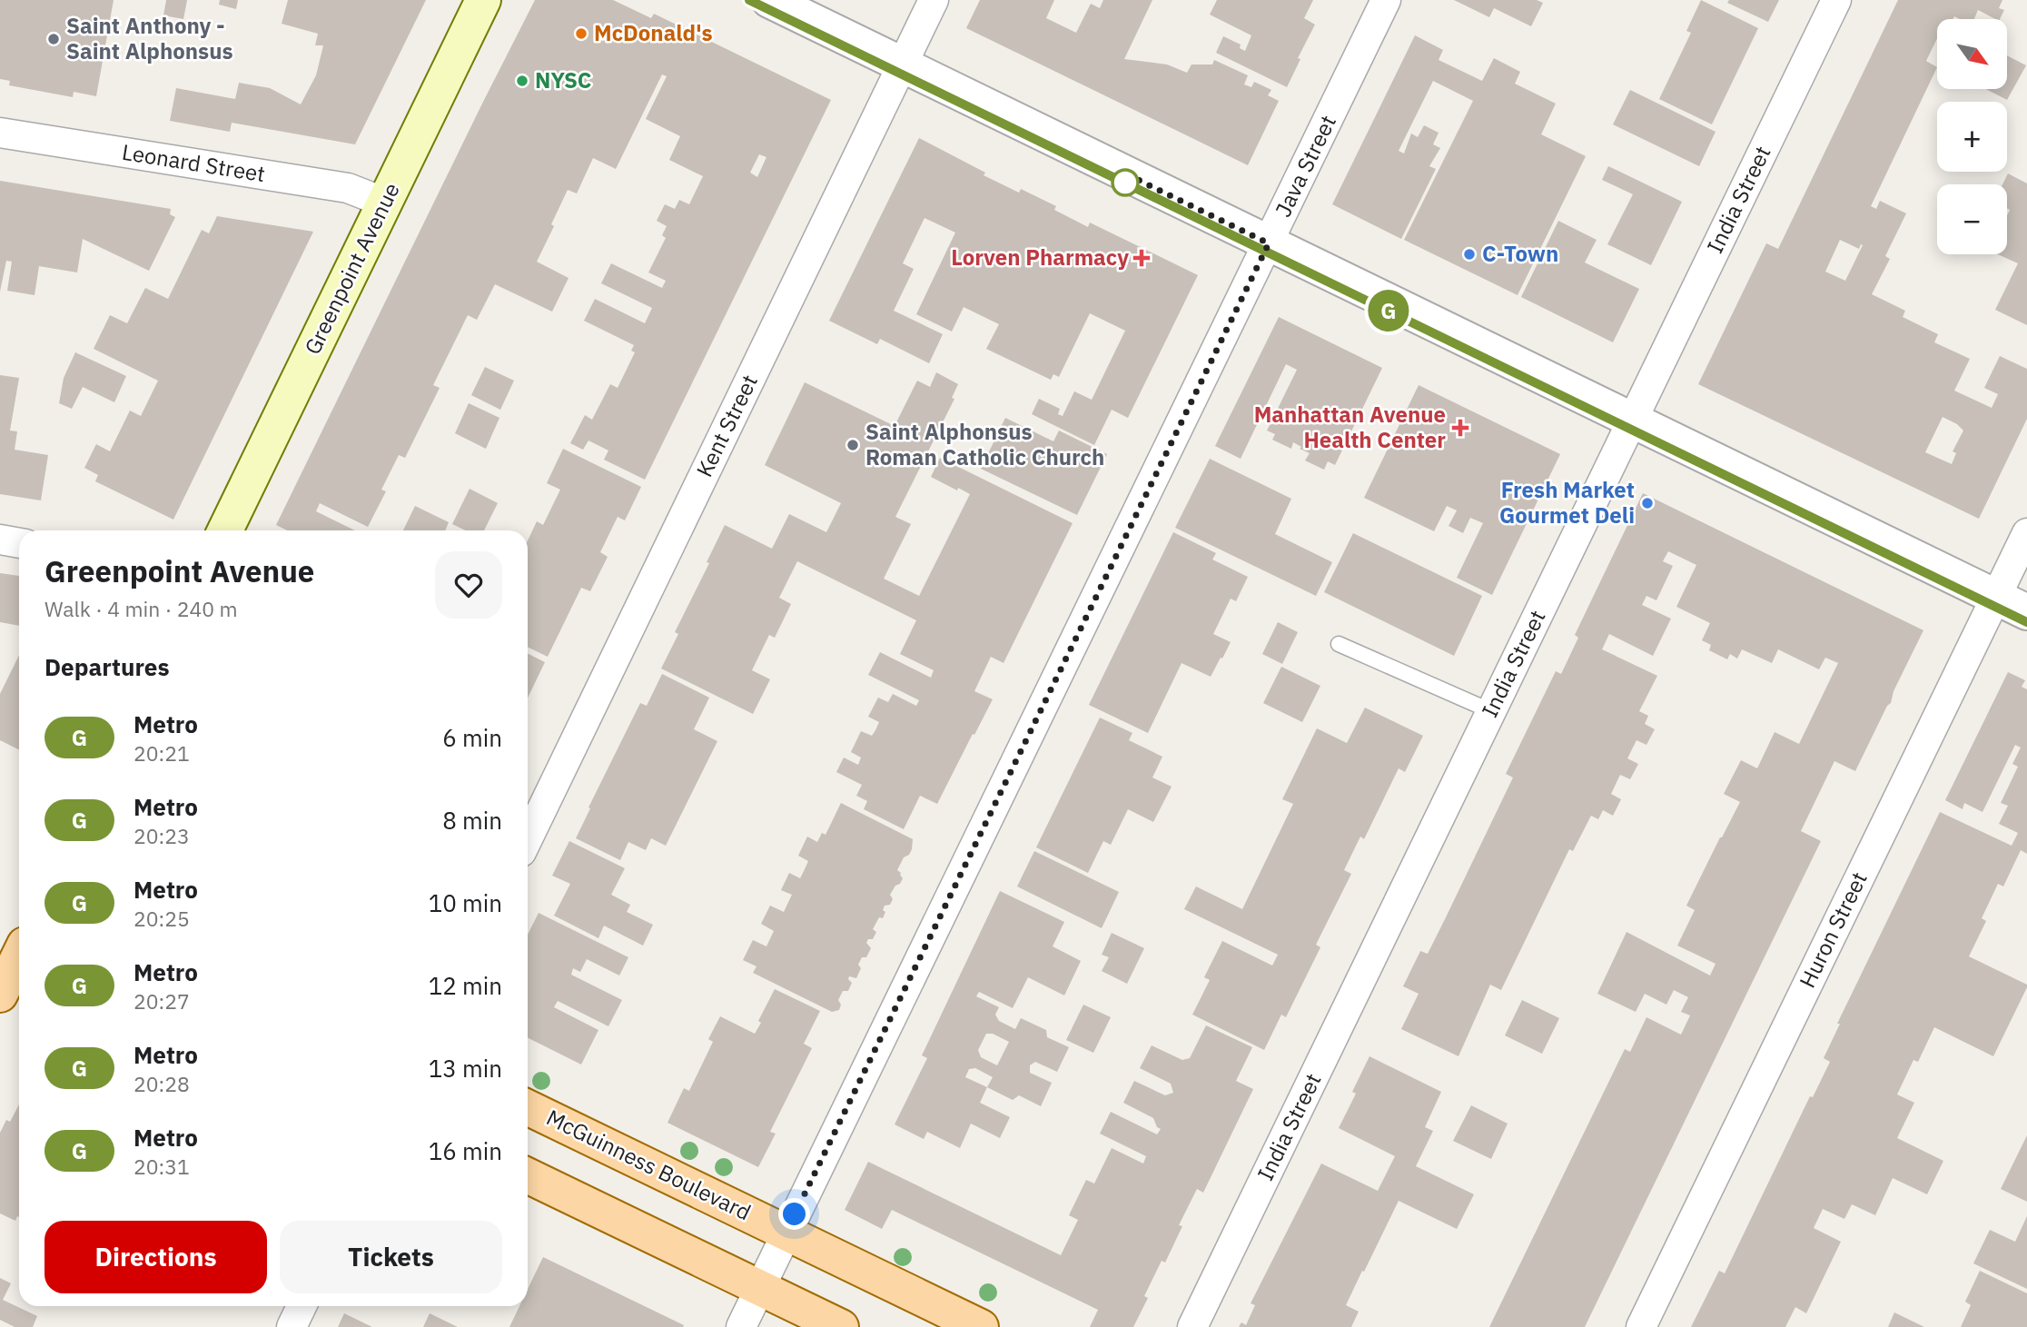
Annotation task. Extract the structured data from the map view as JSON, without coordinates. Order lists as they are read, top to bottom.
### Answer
{
  "streets": {
    "main road": ["Greenpoint Avenue", "McGuinness Boulevard"],
    "street": [
      "Leonard Street",
      "Java Street",
      "India Street",
      "Kent Street",
      "Huron Street"
    ]
  },
  "crossings": [
    ["Leonard Street", "Greenpoint Avenue"],
    ["Java Street", "McGuinness Boulevard"]
  ],
  "places": {
    "other": [
      "McDonald's",
      "Saint Anthony - Saint Alphonsus",
      "NYSC",
      "C-Town",
      "Saint Alphonsus Roman Catholic Church",
      "Fresh Market Gourmet Deli"
    ],
    "health": ["Lorven Pharmacy", "Manhattan Avenue Health Center"]
  },
  "lines": ["metro line G"],
  "north": "bottom right",
  "page": {
    "on_map": "G",
    "map_buttons": ["+", "−"],
    "heading": [
      ["Greenpoint Avenue", "Walk · 4 min · 240 m"],
      "Departures"
    ],
    "list": [
      {
        "mark": "G",
        "name": "Metro",
        "note": "20:21",
        "value": "6 min"
      },
      {
        "mark": "G",
        "name": "Metro",
        "note": "20:23",
        "value": "8 min"
      },
      {
        "mark": "G",
        "name": "Metro",
        "note": "20:25",
        "value": "10 min"
      },
      {
        "mark": "G",
        "name": "Metro",
        "note": "20:27",
        "value": "12 min"
      },
      {
        "mark": "G",
        "name": "Metro",
        "note": "20:28",
        "value": "13 min"
      },
      {
        "mark": "G",
        "name": "Metro",
        "note": "20:31",
        "value": "16 min"
      }
    ],
    "buttons": ["Directions", "Tickets"]
  }
}
